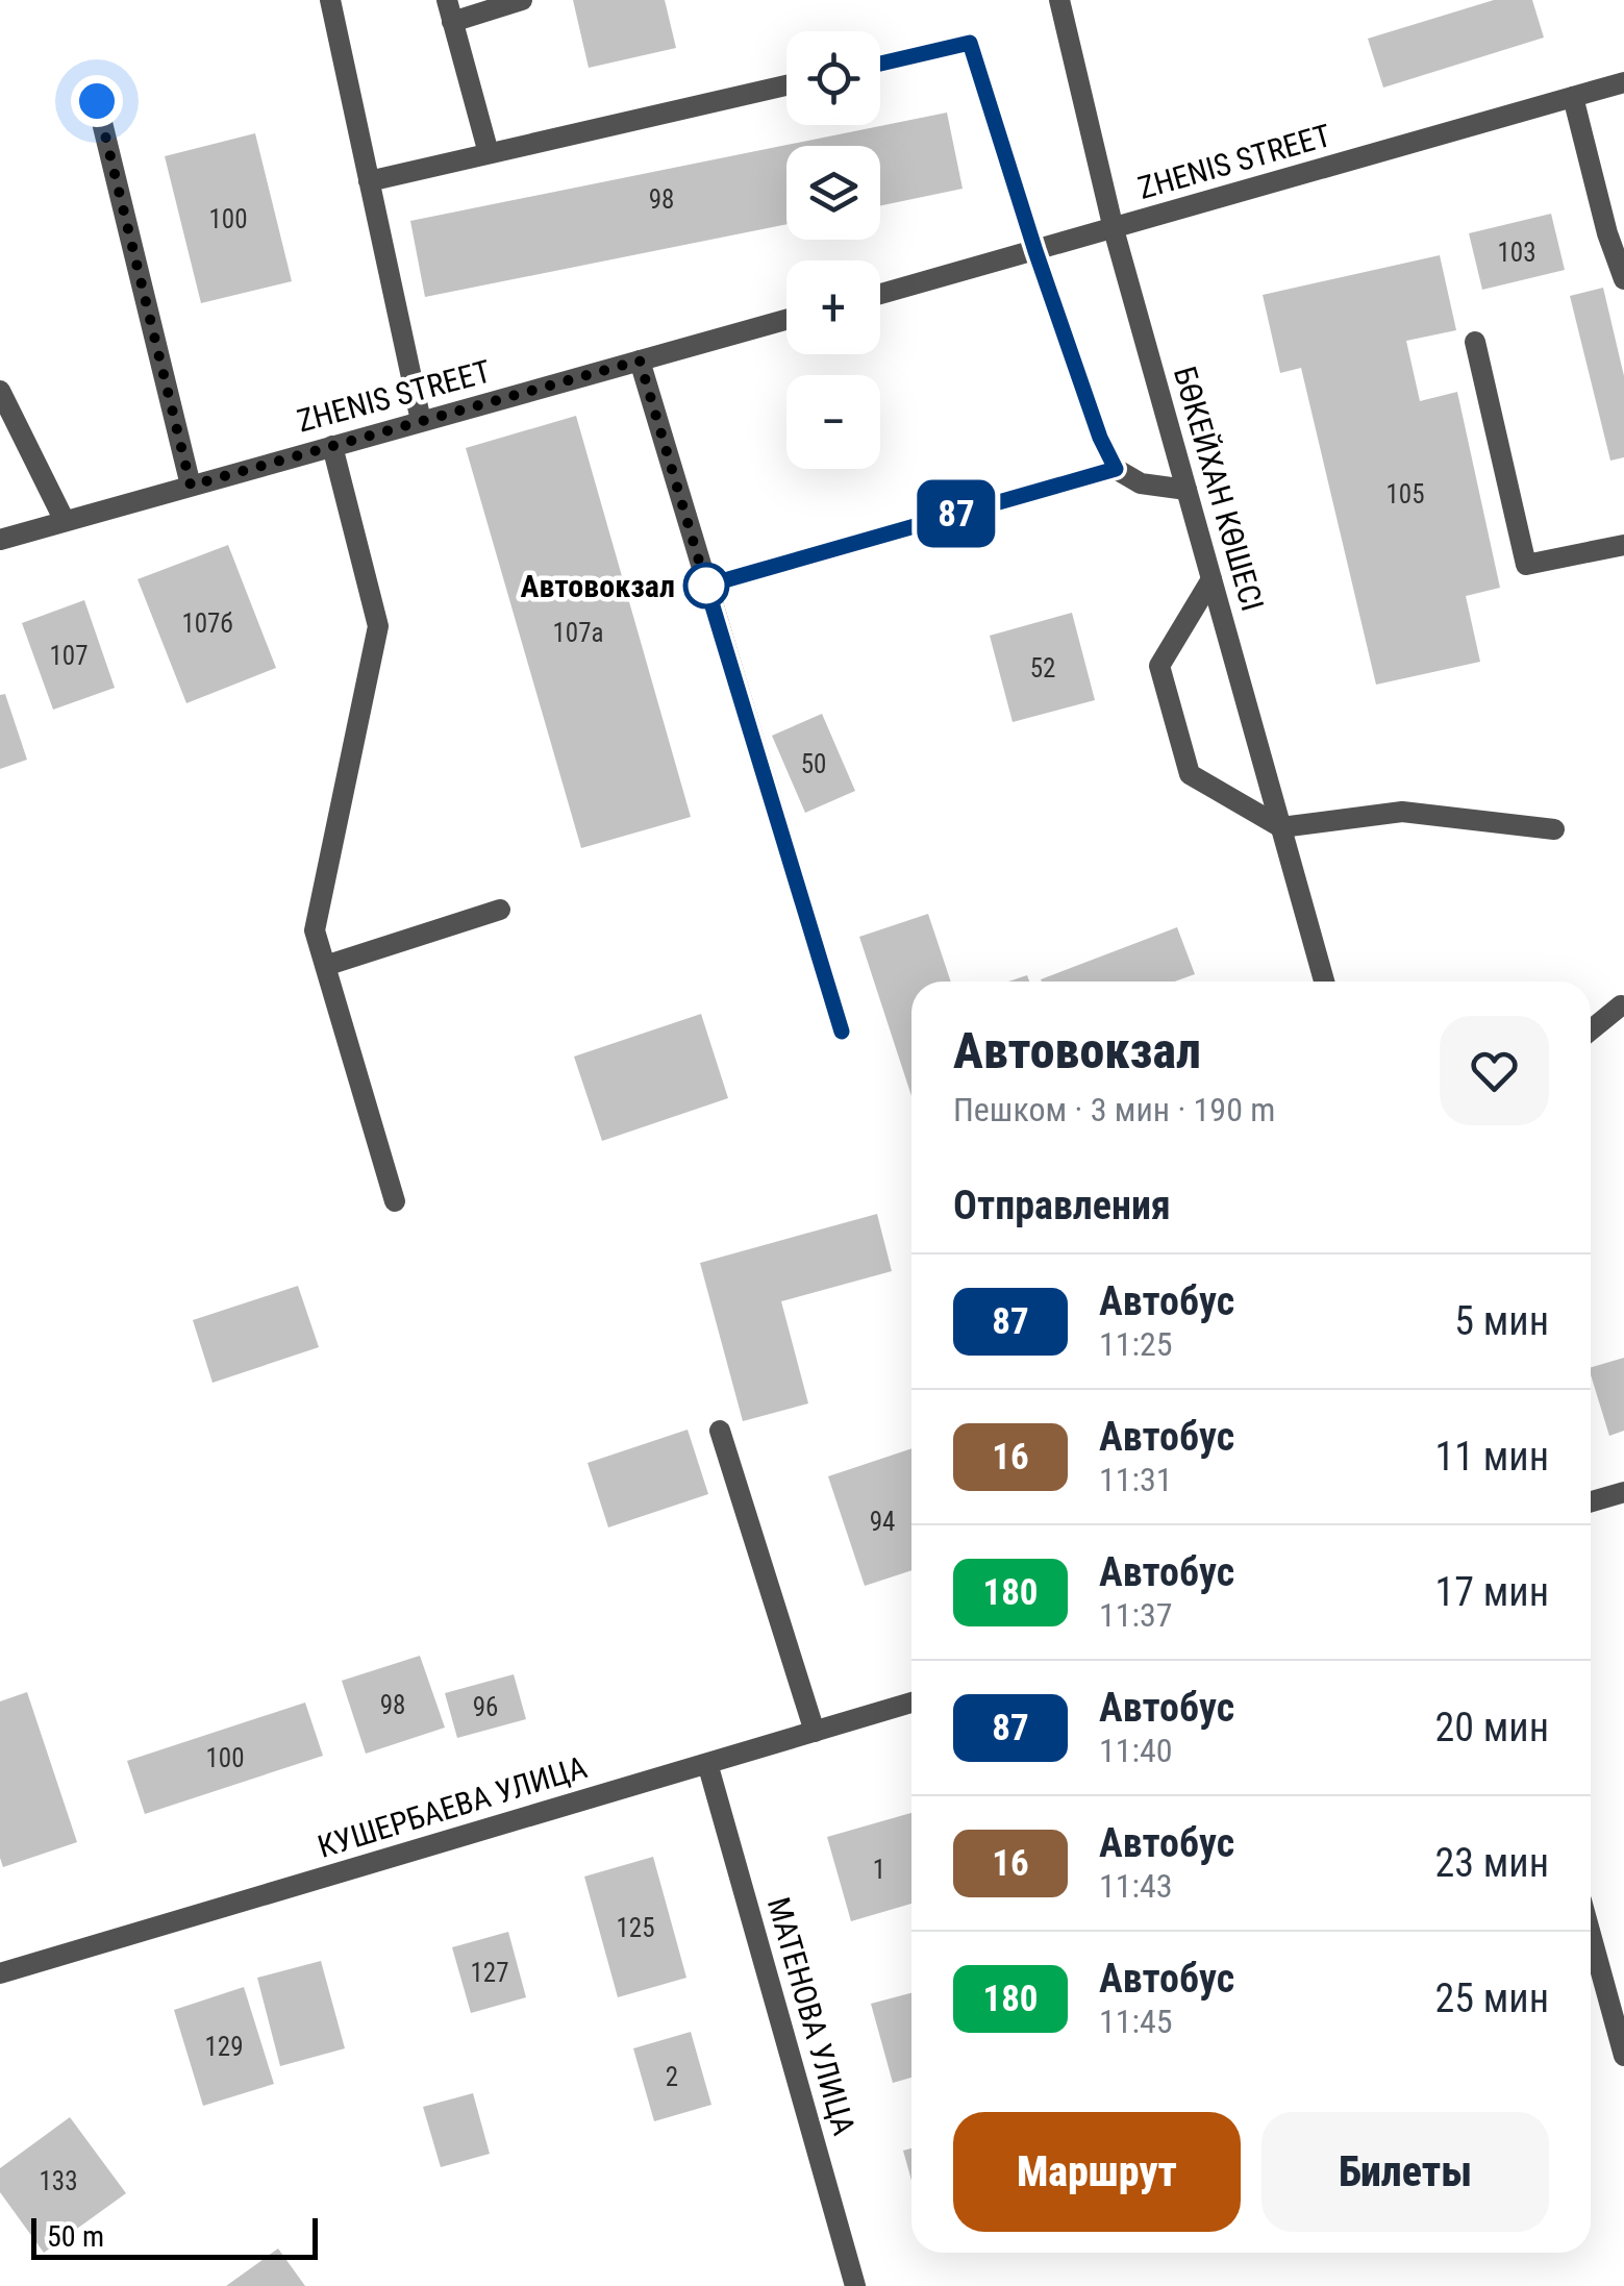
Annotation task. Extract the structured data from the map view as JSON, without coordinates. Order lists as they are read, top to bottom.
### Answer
{
  "streets": {
    "street": [
      "ZHENIS STREET",
      "БӨКЕЙХАН КӨШЕСІ",
      "КУШЕРБАЕВА УЛИЦА",
      "МАТЕНОВА УЛИЦА"
    ]
  },
  "crossings": [
    ["ZHENIS STREET", "БӨКЕЙХАН КӨШЕСІ"],
    ["КУШЕРБАЕВА УЛИЦА", "МАТЕНОВА УЛИЦА"]
  ],
  "places": ["Автовокзал"],
  "lines": ["bus line 87"],
  "house_numbers": [
    "98",
    "100",
    "103",
    "105",
    "107б",
    "107а",
    "107",
    "52",
    "50",
    "94",
    "98",
    "96",
    "100",
    "1",
    "125",
    "127",
    "129",
    "2",
    "133"
  ],
  "scale_bar": "50 m",
  "page": {
    "on_map": "87",
    "map_buttons": ["+", "−"],
    "heading": [
      ["Автовокзал", "Пешком · 3 мин · 190 m"],
      "Отправления"
    ],
    "list": [
      {
        "mark": "87",
        "name": "Автобус",
        "note": "11:25",
        "value": "5 мин"
      },
      {
        "mark": "16",
        "name": "Автобус",
        "note": "11:31",
        "value": "11 мин"
      },
      {
        "mark": "180",
        "name": "Автобус",
        "note": "11:37",
        "value": "17 мин"
      },
      {
        "mark": "87",
        "name": "Автобус",
        "note": "11:40",
        "value": "20 мин"
      },
      {
        "mark": "16",
        "name": "Автобус",
        "note": "11:43",
        "value": "23 мин"
      },
      {
        "mark": "180",
        "name": "Автобус",
        "note": "11:45",
        "value": "25 мин"
      }
    ],
    "buttons": ["Маршрут", "Билеты"],
    "scale": "50 m"
  }
}
